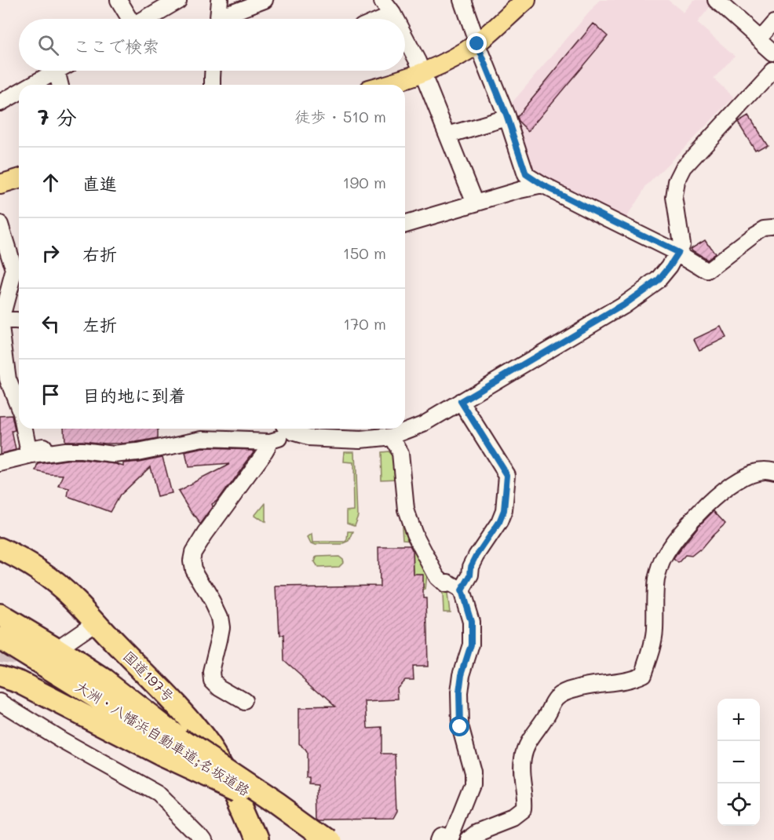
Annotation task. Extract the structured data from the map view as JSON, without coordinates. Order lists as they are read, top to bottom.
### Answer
{
  "streets": {
    "highway": ["国道197号", "大洲・八幡浜自動車道;名坂道路"]
  },
  "page": {
    "search": "ここで検索",
    "heading": ["7 分", "徒歩 · 510 m"],
    "list": [
      ["直進", "190 m"],
      ["右折", "150 m"],
      ["左折", "170 m"],
      "目的地に到着"
    ],
    "map_buttons": ["+", "−"]
  }
}
